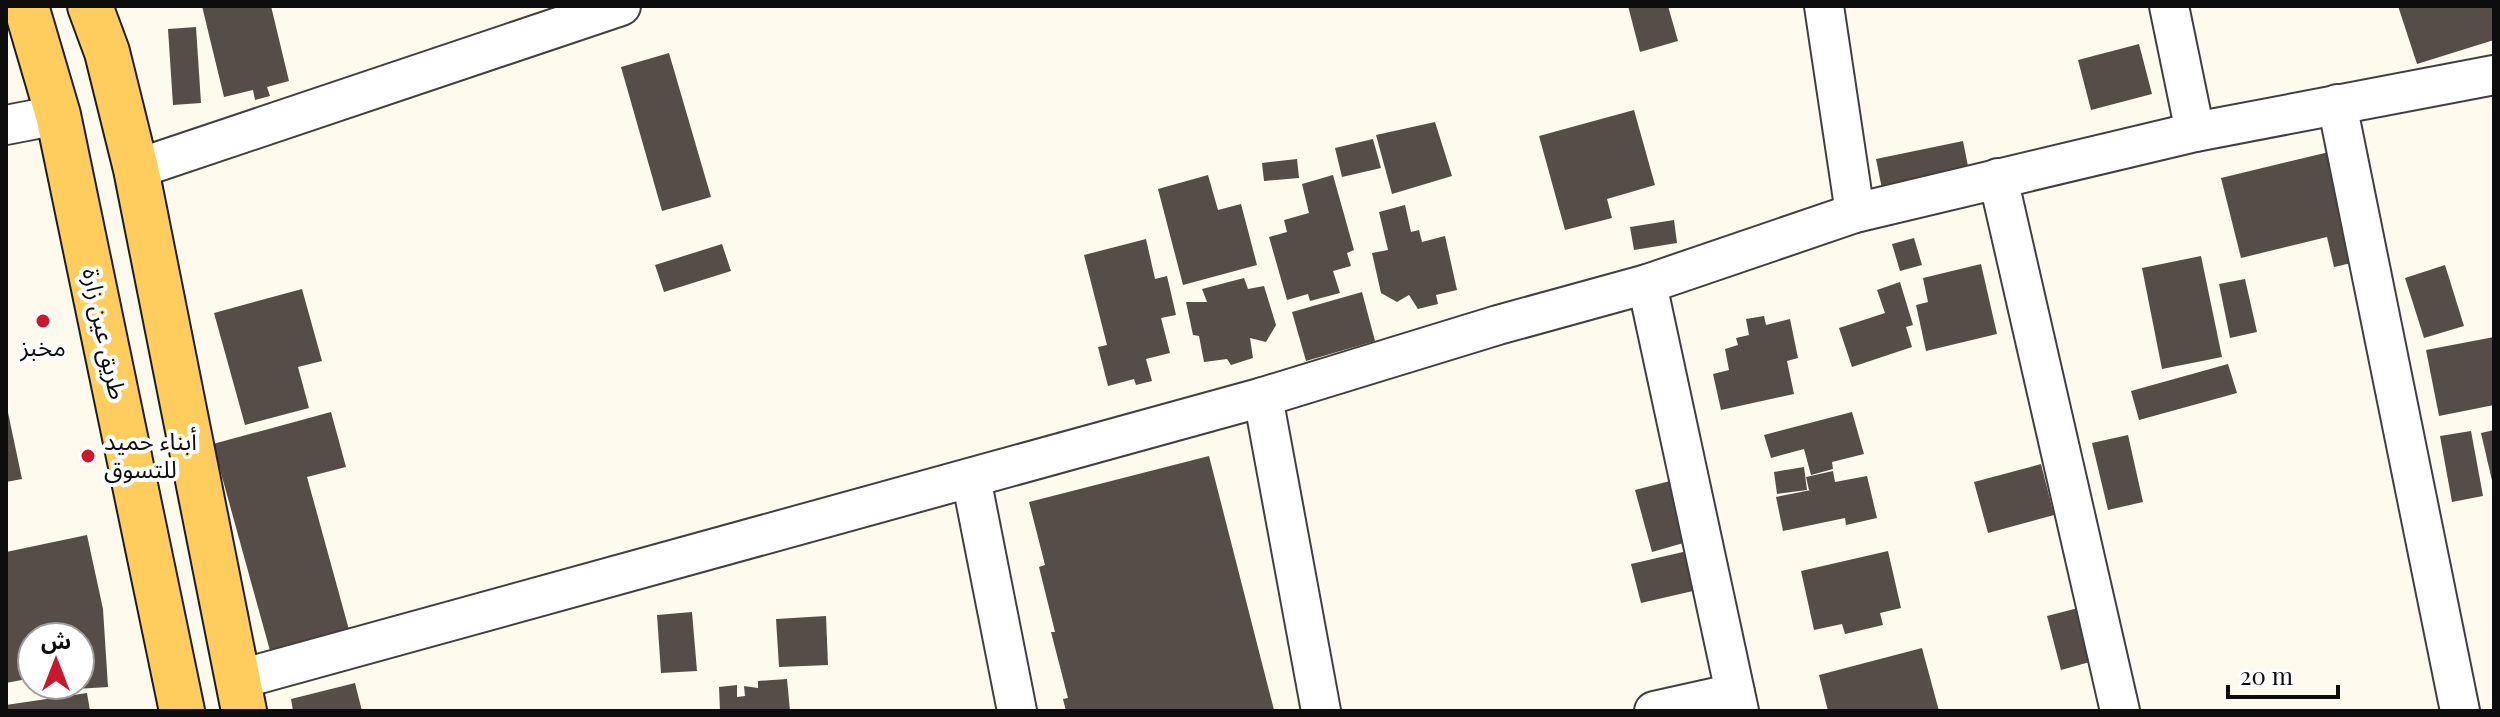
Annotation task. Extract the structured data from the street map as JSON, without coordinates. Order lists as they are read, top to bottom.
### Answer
{
  "streets": {
    "main road": ["طريق عين زارة"]
  },
  "places": ["مخبز", "أبناء حميد للتسوق"],
  "scale_bar": "20 m",
  "north": "top"
}
